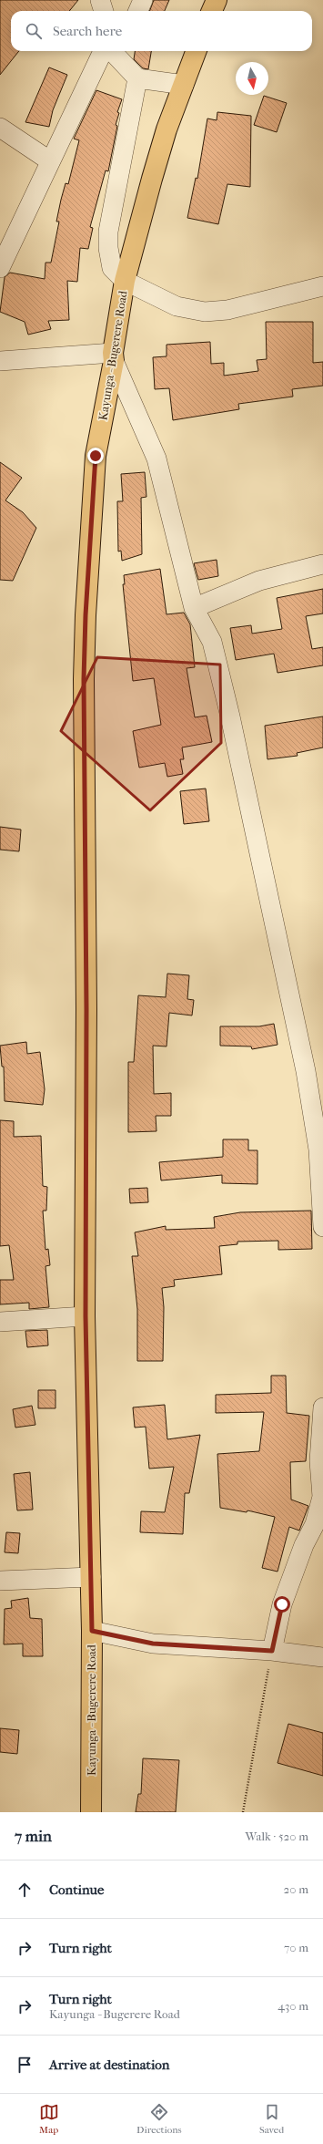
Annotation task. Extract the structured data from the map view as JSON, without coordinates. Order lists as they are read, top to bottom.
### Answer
{
  "streets": {
    "main road": ["Kayunga - Bugerere Road"]
  },
  "north": "bottom",
  "page": {
    "search": "Search here",
    "heading": ["7 min", "Walk · 520 m"],
    "list": [
      ["Continue", "20 m"],
      ["Turn right", "70 m"],
      ["Turn right", "Kayunga - Bugerere Road", "430 m"],
      "Arrive at destination"
    ],
    "nav": ["Map", "Directions", "Saved"]
  }
}
